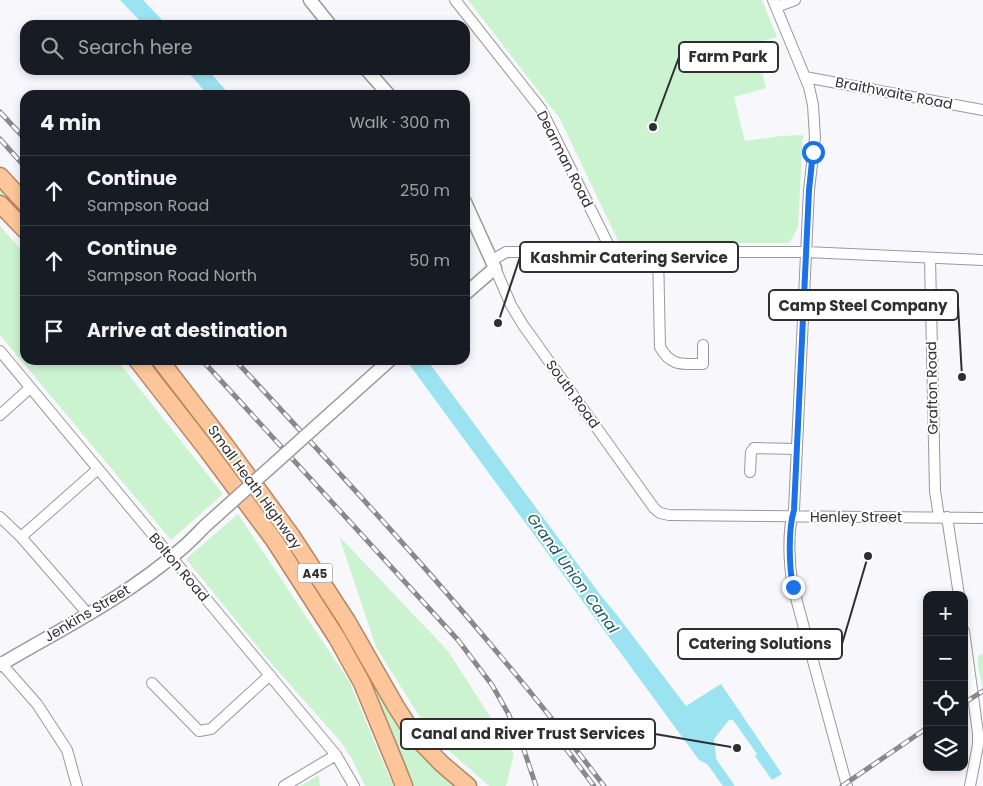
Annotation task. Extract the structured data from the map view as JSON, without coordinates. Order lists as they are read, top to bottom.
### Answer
{
  "streets": {
    "highway": ["Small Heath Highway", "A45"],
    "street": [
      "Braithwaite Road",
      "Dearman Road",
      "Grafton Road",
      "South Road",
      "Henley Street",
      "Bolton Road",
      "Jenkins Street"
    ]
  },
  "crossings": [
    ["Grafton Road", "Henley Street"],
    ["South Road", "Henley Street"],
    ["Bolton Road", "Jenkins Street"]
  ],
  "water": ["Grand Union Canal"],
  "places": [
    "Farm Park",
    "Kashmir Catering Service",
    "Camp Steel Company",
    "Catering Solutions",
    "Canal and River Trust Services"
  ],
  "page": {
    "search": "Search here",
    "heading": ["4 min", "Walk · 300 m"],
    "list": [
      ["Continue", "Sampson Road", "250 m"],
      ["Continue", "Sampson Road North", "50 m"],
      "Arrive at destination"
    ],
    "map_buttons": ["+", "−"]
  }
}
